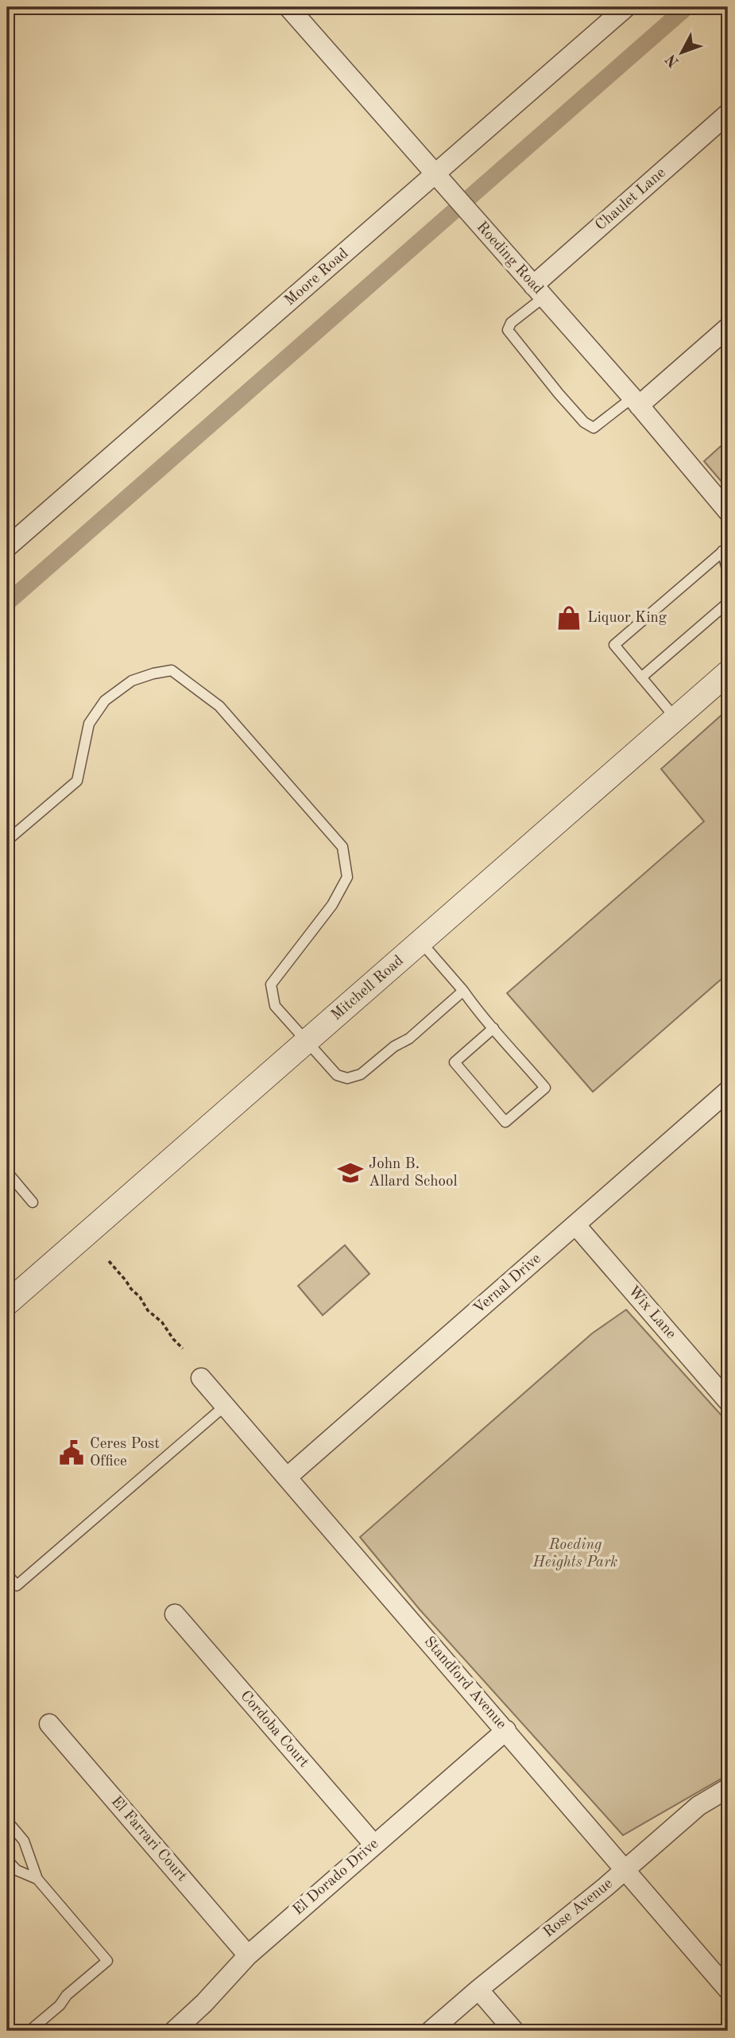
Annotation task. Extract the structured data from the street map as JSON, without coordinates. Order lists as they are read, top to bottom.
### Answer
{
  "streets": {
    "street": [
      "Chaulet Lane",
      "Roeding Road",
      "Moore Road",
      "Mitchell Road",
      "Vernal Drive",
      "Wix Lane",
      "Standford Avenue",
      "Cordoba Court",
      "El Farrari Court",
      "El Dorado Drive",
      "Rose Avenue"
    ]
  },
  "crossings": [
    ["Chaulet Lane", "Roeding Road"],
    ["Roeding Road", "Moore Road"],
    ["Vernal Drive", "Wix Lane"],
    ["Vernal Drive", "Standford Avenue"],
    ["Standford Avenue", "El Dorado Drive"],
    ["Standford Avenue", "Rose Avenue"],
    ["Cordoba Court", "El Dorado Drive"],
    ["El Farrari Court", "El Dorado Drive"]
  ],
  "parks": ["Roeding Heights Park"],
  "places": {
    "shop": ["Liquor King"],
    "school or university": ["John B. Allard School"],
    "public building": ["Ceres Post Office"]
  },
  "north": "bottom left"
}
